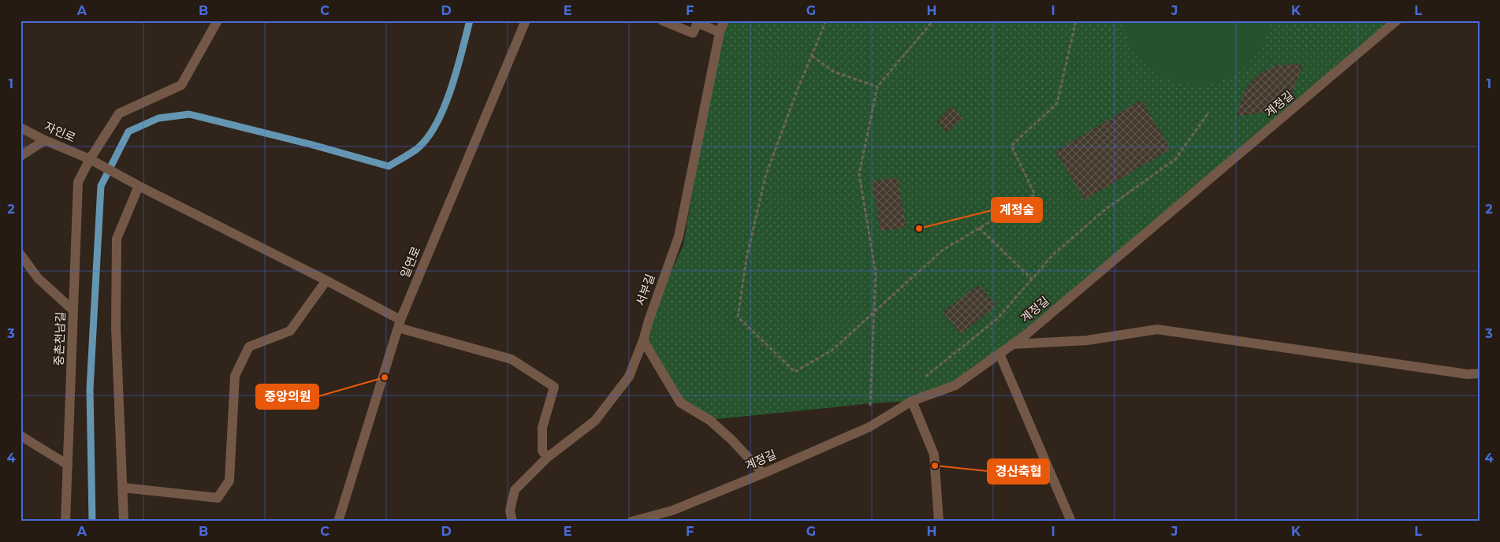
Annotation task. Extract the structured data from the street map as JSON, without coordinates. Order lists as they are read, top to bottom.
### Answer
{
  "streets": {
    "street": [
      "계정길",
      "자인로",
      "일연로",
      "서부길",
      "중촌천남길"
    ]
  },
  "crossings": [
    ["자인로", "일연로"],
    ["자인로", "서부길"],
    ["자인로", "중촌천남길"]
  ],
  "places": ["계정숲", "중앙의원", "경산축협"],
  "grid": {
    "columns": [
      "A",
      "B",
      "C",
      "D",
      "E",
      "F",
      "G",
      "H",
      "I",
      "J",
      "K",
      "L"
    ],
    "rows": [
      "1",
      "2",
      "3",
      "4"
    ]
  }
}
